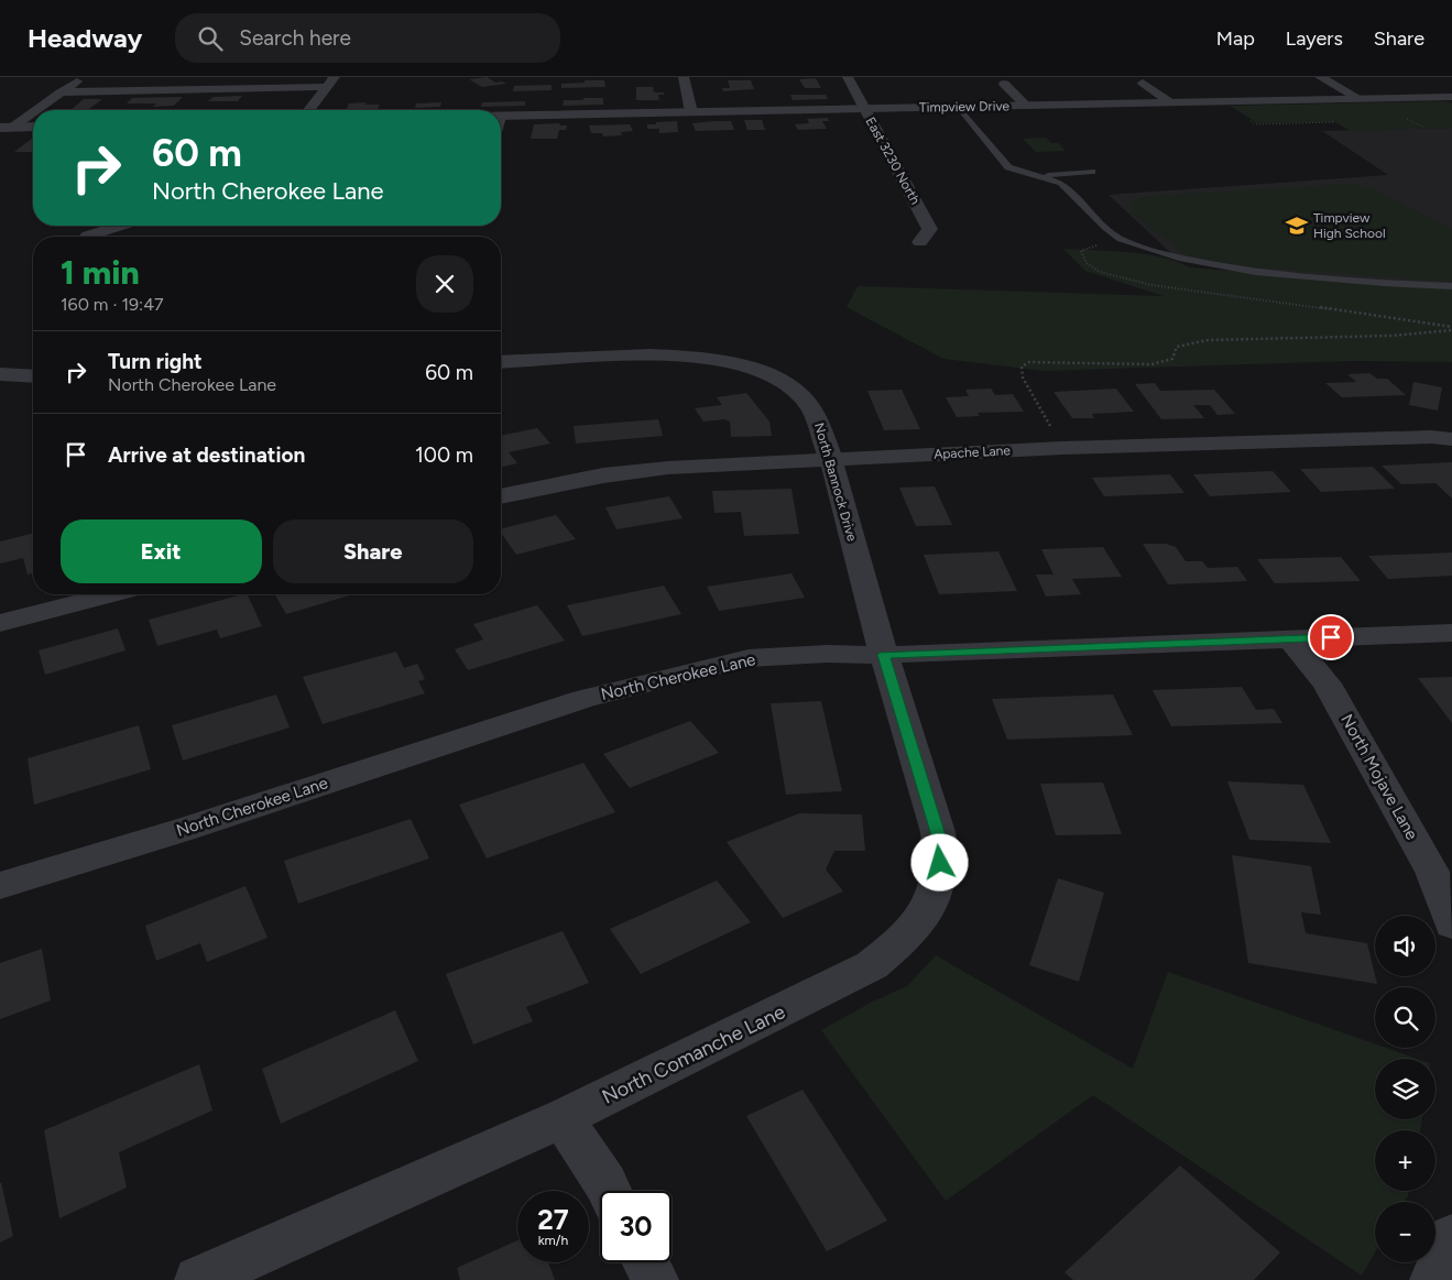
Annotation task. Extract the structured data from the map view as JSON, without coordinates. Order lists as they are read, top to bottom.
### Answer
{
  "streets": {
    "street": [
      "Timpview Drive",
      "East 3230 North",
      "Apache Lane",
      "North Bannock Drive",
      "North Cherokee Lane",
      "North Mojave Lane",
      "North Comanche Lane"
    ]
  },
  "crossings": [
    ["Timpview Drive", "East 3230 North"],
    ["Apache Lane", "North Bannock Drive"],
    ["North Bannock Drive", "North Cherokee Lane"],
    ["North Bannock Drive", "North Comanche Lane"],
    ["North Cherokee Lane", "North Mojave Lane"],
    ["North Cherokee Lane", "North Comanche Lane"]
  ],
  "places": {
    "school or university": ["Timpview High School"]
  },
  "page": {
    "header": "Headway",
    "search": "Search here",
    "nav": ["Map", "Layers", "Share"],
    "turn": ["60 m", "North Cherokee Lane"],
    "heading": ["1 min", "160 m · 19:47"],
    "list": [
      {
        "name": "Turn right",
        "note": "North Cherokee Lane",
        "value": "60 m"
      },
      {
        "name": "Arrive at destination",
        "value": "100 m"
      }
    ],
    "buttons": ["Exit", "Share"],
    "map_buttons": ["+", "−"],
    "speed": "27 km/h",
    "limit": "30"
  }
}
